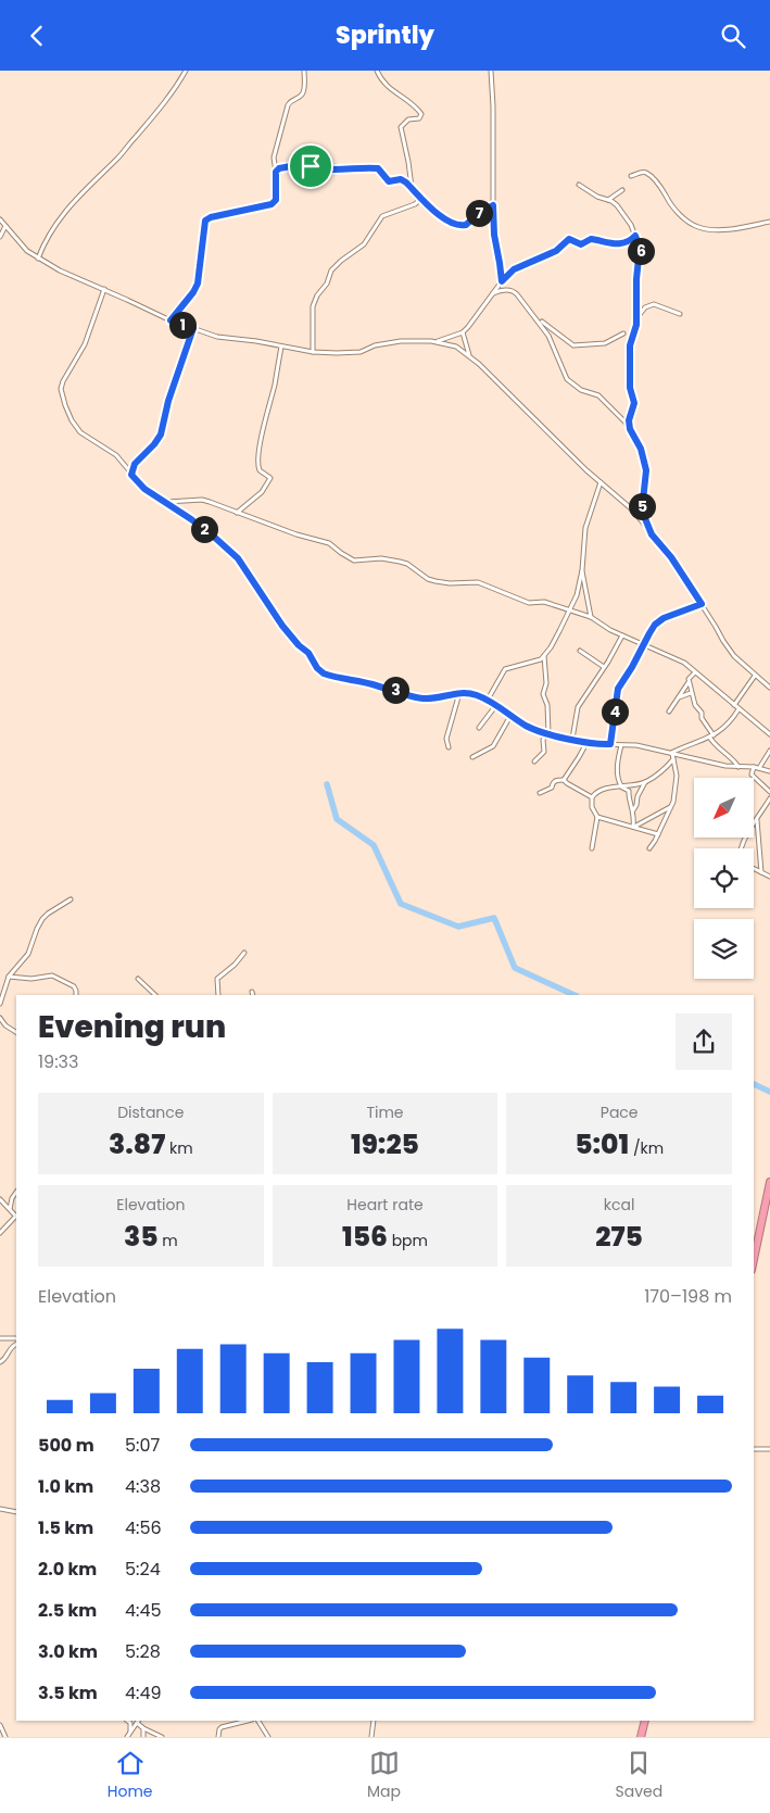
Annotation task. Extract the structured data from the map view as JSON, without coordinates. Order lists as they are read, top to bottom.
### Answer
{
  "north": "bottom left",
  "page": {
    "header": "Sprintly",
    "pins": [
      "7",
      "6",
      "1",
      "5",
      "2",
      "3",
      "4"
    ],
    "heading": ["Evening run", "19:33"],
    "stats": [
      ["Distance", "3.87 km"],
      ["Time", "19:25"],
      ["Pace", "5:01 /km"],
      ["Elevation", "35 m"],
      ["Heart rate", "156 bpm"],
      ["kcal", "275"]
    ],
    "chart": ["Elevation", "170–198 m"],
    "list": [
      {
        "name": "500 m",
        "note": "5:07"
      },
      {
        "name": "1.0 km",
        "note": "4:38"
      },
      {
        "name": "1.5 km",
        "note": "4:56"
      },
      {
        "name": "2.0 km",
        "note": "5:24"
      },
      {
        "name": "2.5 km",
        "note": "4:45"
      },
      {
        "name": "3.0 km",
        "note": "5:28"
      },
      {
        "name": "3.5 km",
        "note": "4:49"
      }
    ],
    "tabs": ["Home", "Map", "Saved"]
  }
}
